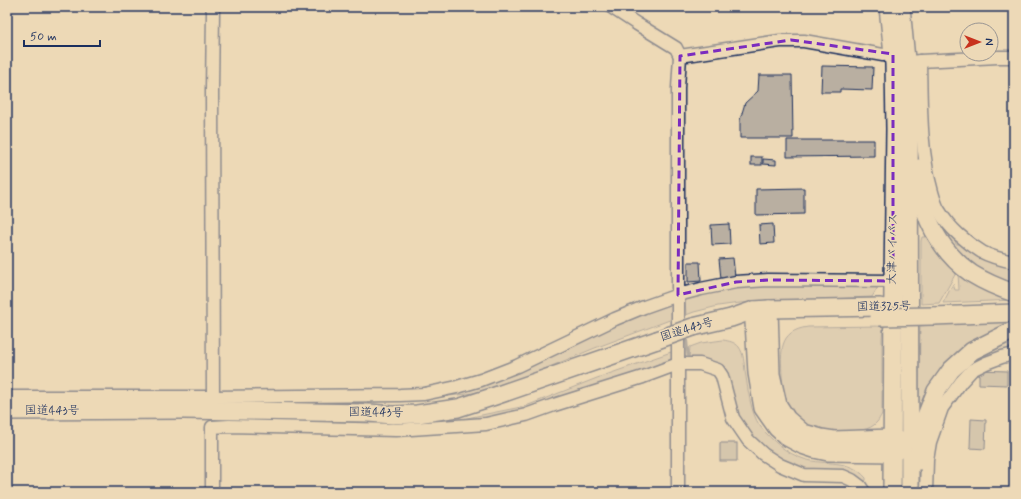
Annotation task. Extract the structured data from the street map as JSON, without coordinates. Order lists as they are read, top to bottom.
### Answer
{
  "streets": {
    "highway": ["大津バイパス", "国道325号", "国道443号"]
  },
  "crossings": [
    ["国道325号", "国道443号"]
  ],
  "scale_bar": "50 m",
  "north": "right"
}
